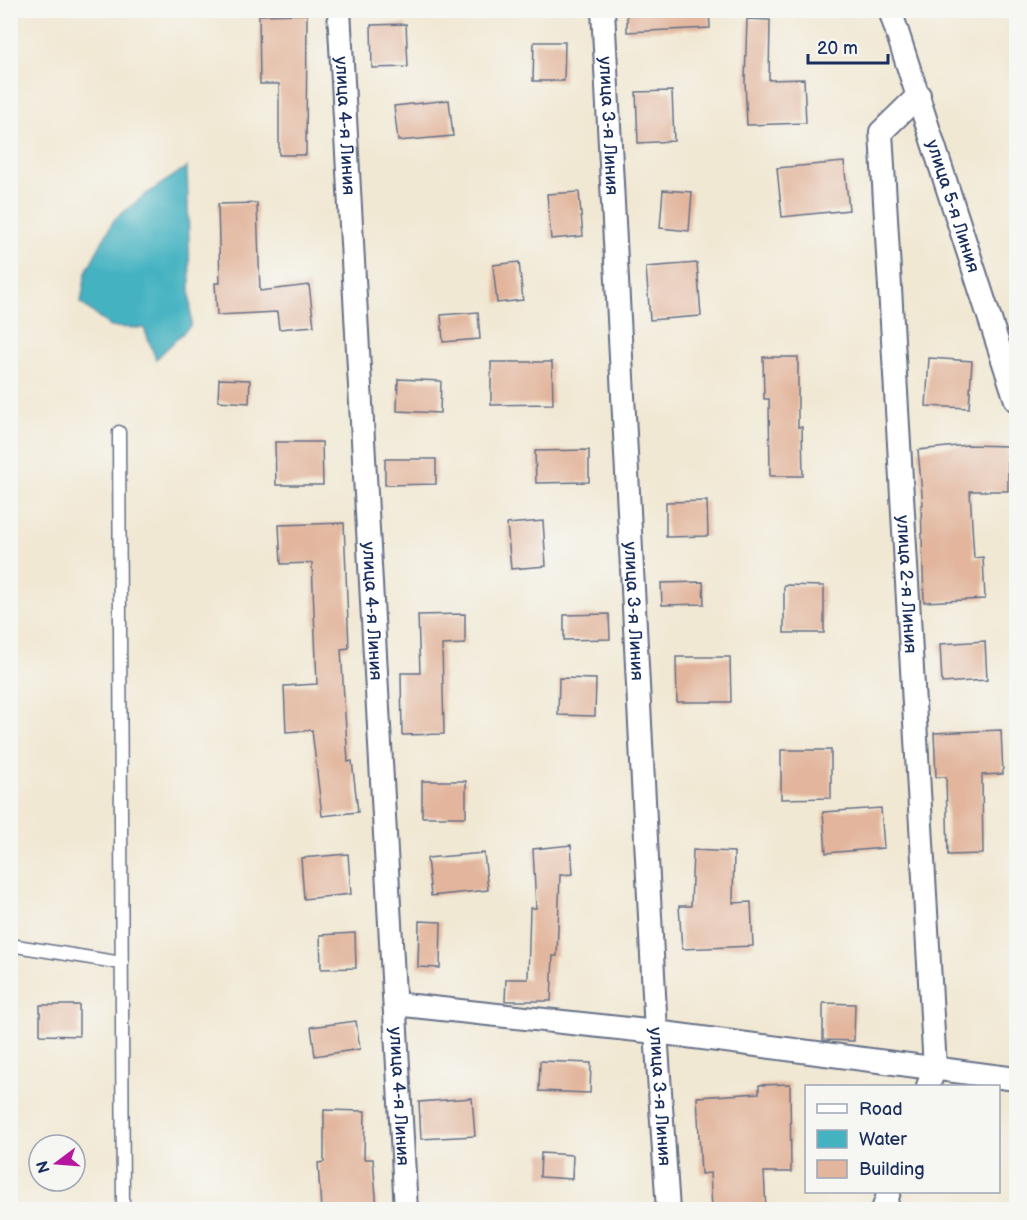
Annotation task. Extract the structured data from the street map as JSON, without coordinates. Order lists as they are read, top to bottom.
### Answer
{
  "streets": {
    "street": [
      "улица 4-я Линия",
      "улица 3-я Линия",
      "улица 5-я Линия",
      "улица 2-я Линия"
    ]
  },
  "crossings": [
    ["улица 5-я Линия", "улица 2-я Линия"]
  ],
  "legend": ["Road", "Water", "Building"],
  "scale_bar": "20 m",
  "north": "left"
}
